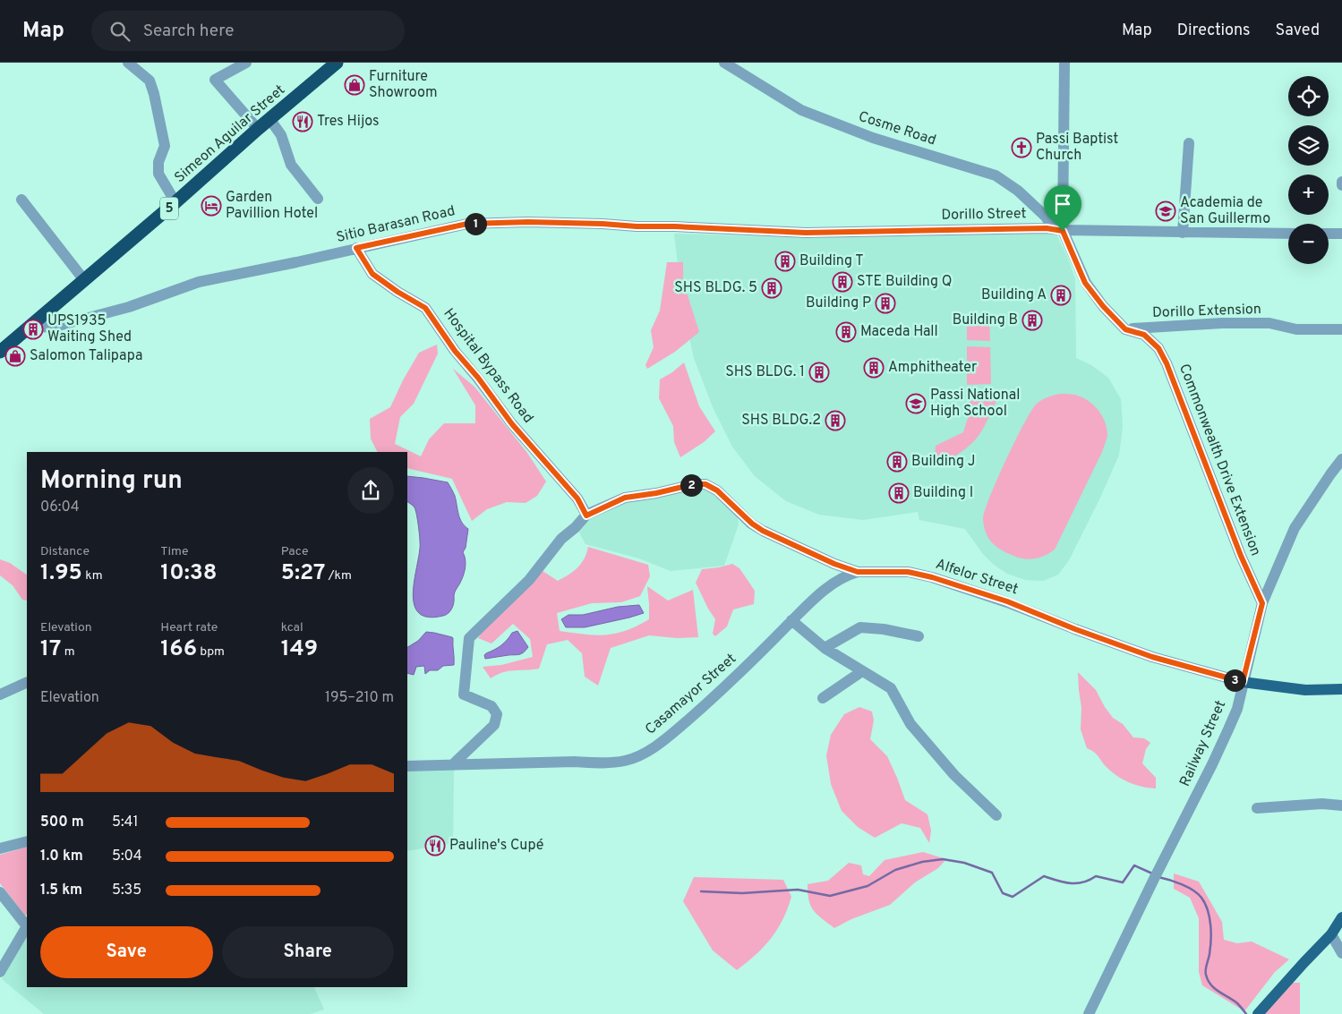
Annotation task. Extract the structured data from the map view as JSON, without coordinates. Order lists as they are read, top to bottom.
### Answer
{
  "streets": {
    "highway": ["Simeon Aguilar Street", "5"],
    "street": [
      "Cosme Road",
      "Dorillo Street",
      "Sitio Barasan Road",
      "Dorillo Extension",
      "Hospital Bypass Road",
      "Commonwealth Drive Extension",
      "Alfelor Street",
      "Casamayor Street",
      "Railway Street"
    ]
  },
  "crossings": [
    ["Cosme Road", "Dorillo Street"],
    ["Cosme Road", "Commonwealth Drive Extension"],
    ["Simeon Aguilar Street", "Sitio Barasan Road"],
    ["Dorillo Street", "Sitio Barasan Road"],
    ["Dorillo Street", "Commonwealth Drive Extension"],
    ["Sitio Barasan Road", "Hospital Bypass Road"],
    ["Dorillo Extension", "Commonwealth Drive Extension"],
    ["Hospital Bypass Road", "Alfelor Street"],
    ["Commonwealth Drive Extension", "Railway Street"],
    ["Alfelor Street", "Casamayor Street"],
    ["Alfelor Street", "Railway Street"]
  ],
  "places": {
    "shop": ["Furniture Showroom", "Salomon Talipapa"],
    "restaurant": ["Tres Hijos", "Pauline's Cupé"],
    "church": ["Passi Baptist Church"],
    "hotel": ["Garden Pavillion Hotel"],
    "school or university": ["Academia de San Guillermo", "Passi National High School"],
    "building": [
      "Building T",
      "STE Building Q",
      "SHS BLDG. 5",
      "Building A",
      "Building P",
      "Building B",
      "UPS1935 Waiting Shed",
      "Maceda Hall",
      "Amphitheater",
      "SHS BLDG. 1",
      "SHS BLDG.2",
      "Building J",
      "Building I"
    ]
  },
  "page": {
    "header": "Map",
    "search": "Search here",
    "nav": ["Map", "Directions", "Saved"],
    "map_buttons": ["+", "−"],
    "pins": ["1", "2", "3"],
    "heading": ["Morning run", "06:04"],
    "stats": [
      ["Distance", "1.95 km"],
      ["Time", "10:38"],
      ["Pace", "5:27 /km"],
      ["Elevation", "17 m"],
      ["Heart rate", "166 bpm"],
      ["kcal", "149"]
    ],
    "chart": ["Elevation", "195–210 m"],
    "list": [
      {
        "name": "500 m",
        "note": "5:41"
      },
      {
        "name": "1.0 km",
        "note": "5:04"
      },
      {
        "name": "1.5 km",
        "note": "5:35"
      }
    ],
    "buttons": ["Save", "Share"]
  }
}
